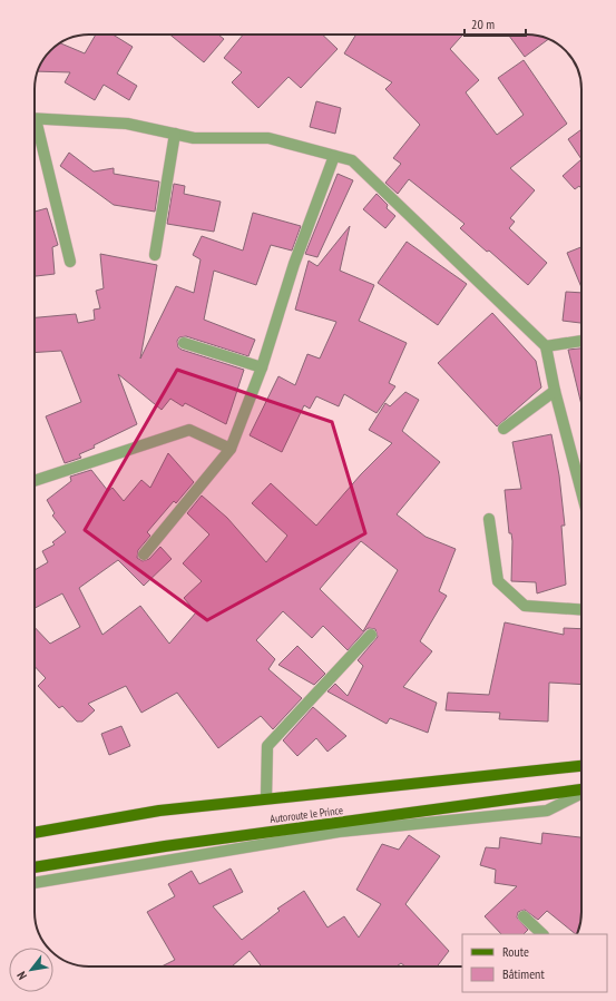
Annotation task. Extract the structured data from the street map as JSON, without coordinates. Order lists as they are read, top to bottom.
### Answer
{
  "streets": {
    "main road": ["Autoroute le Prince"]
  },
  "legend": ["Route", "Bâtiment"],
  "scale_bar": "20 m",
  "north": "bottom left"
}
